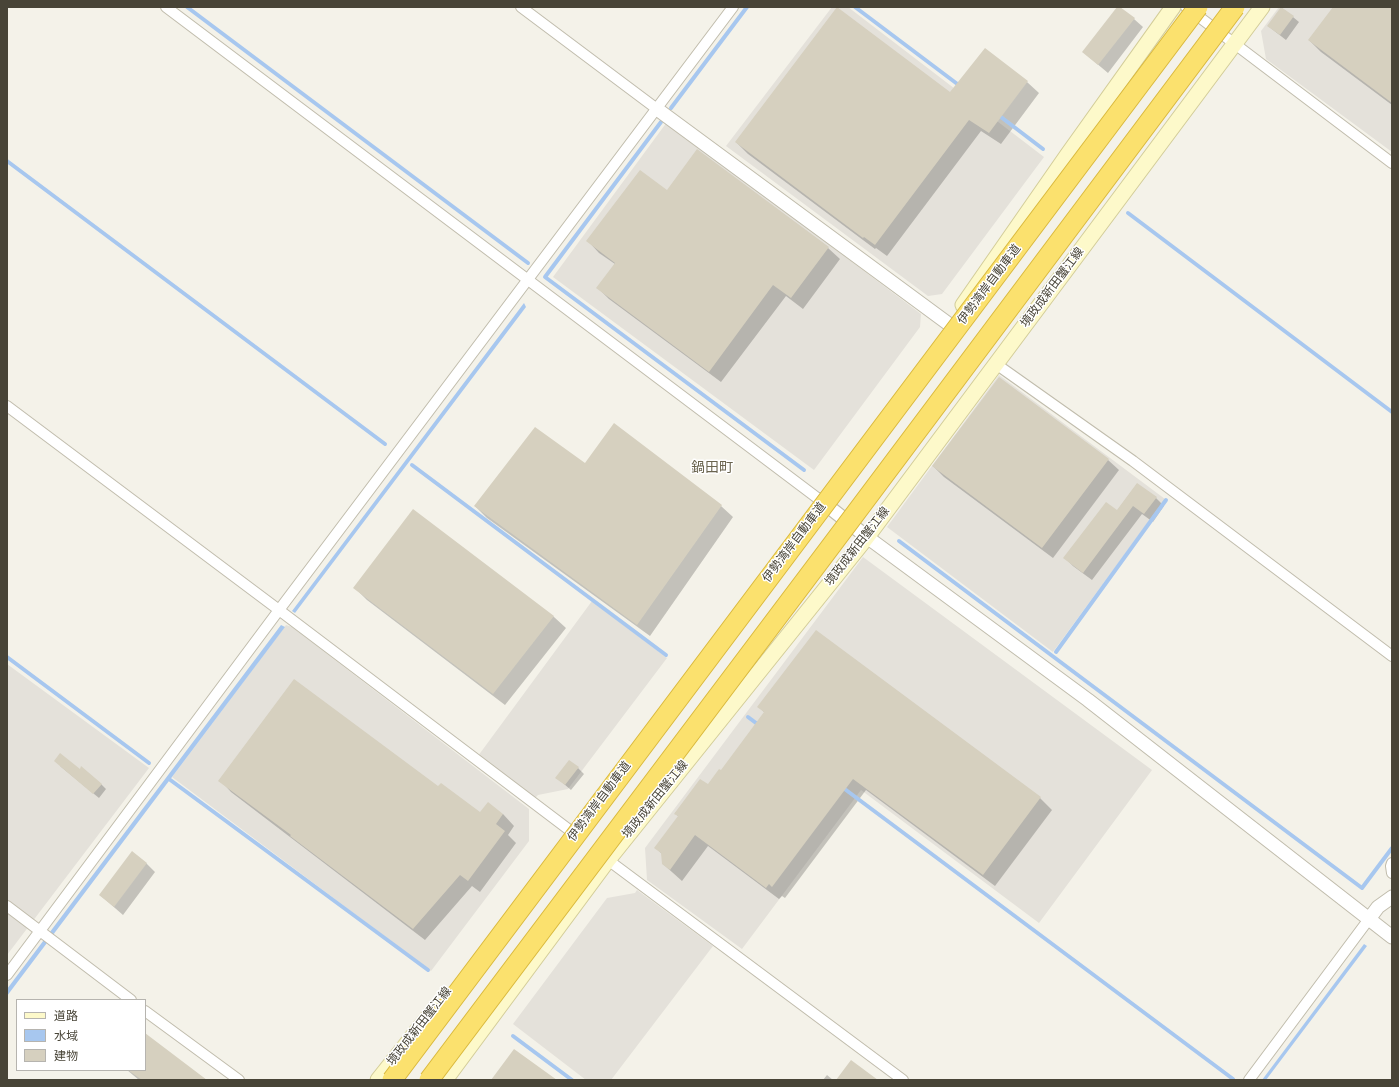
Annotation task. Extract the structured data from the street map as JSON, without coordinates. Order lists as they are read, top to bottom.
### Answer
{
  "streets": {
    "highway": ["伊勢湾岸自動車道"],
    "main road": ["境政成新田蟹江線"]
  },
  "districts": ["鍋田町"],
  "legend": ["道路", "水域", "建物"]
}
